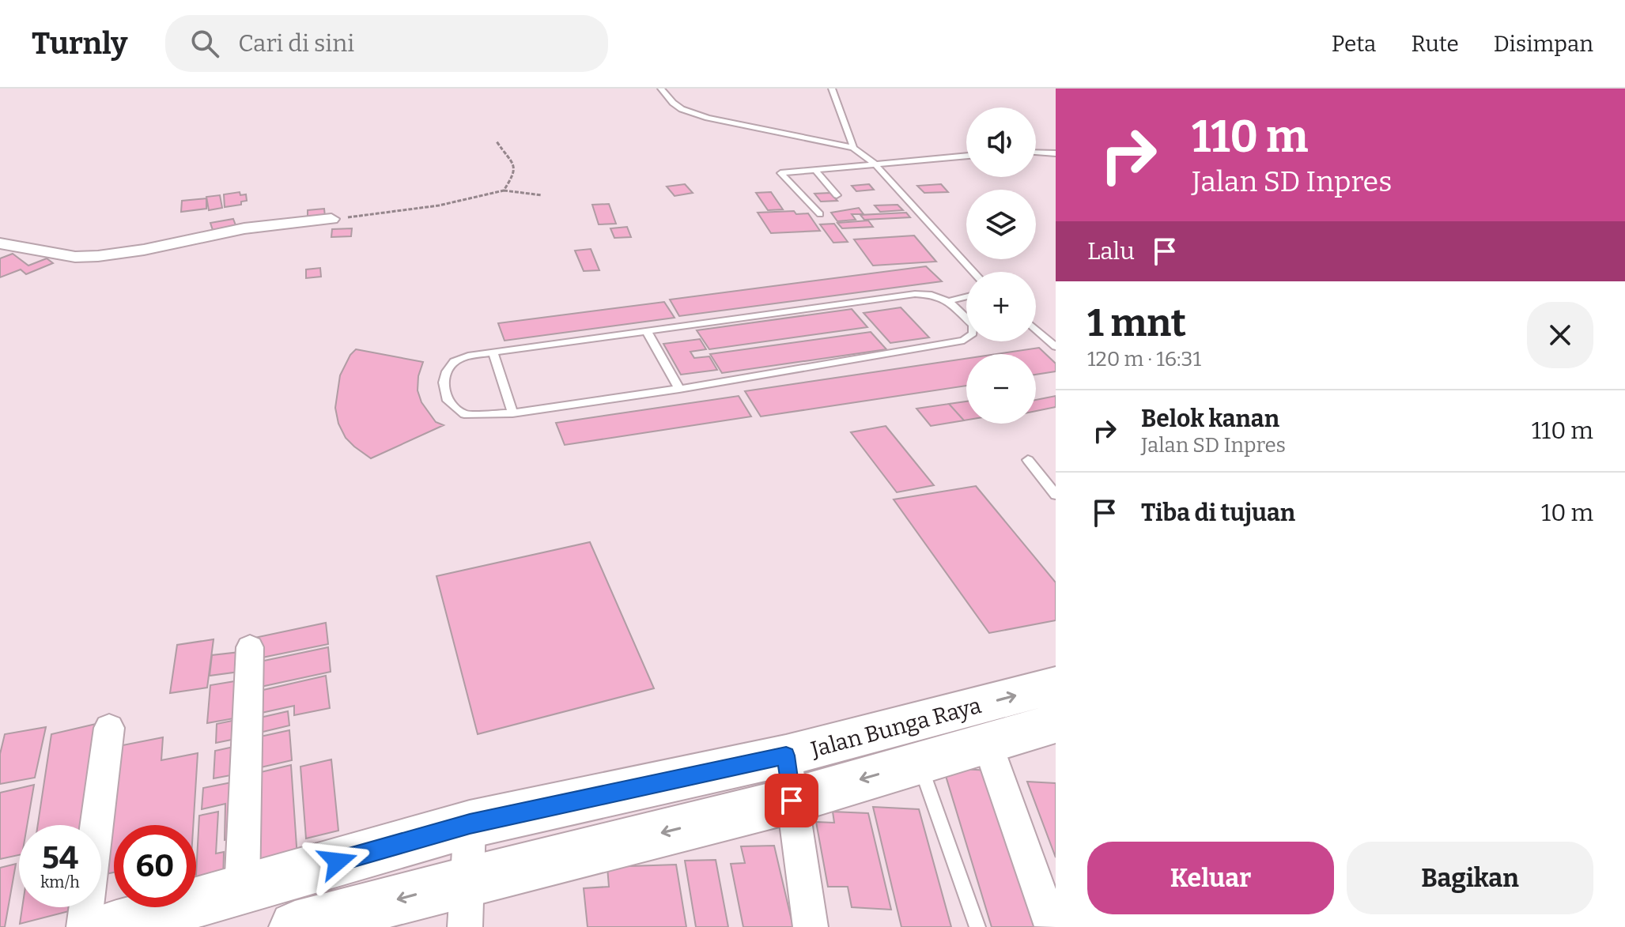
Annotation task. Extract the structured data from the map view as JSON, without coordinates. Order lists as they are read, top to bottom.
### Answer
{
  "streets": {
    "main road": ["Jalan Bunga Raya"]
  },
  "page": {
    "header": "Turnly",
    "search": "Cari di sini",
    "nav": ["Peta", "Rute", "Disimpan"],
    "turn": ["110 m", "Jalan SD Inpres"],
    "map_buttons": ["+", "−"],
    "then": "Lalu",
    "heading": ["1 mnt", "120 m · 16:31"],
    "list": [
      {
        "name": "Belok kanan",
        "note": "Jalan SD Inpres",
        "value": "110 m"
      },
      {
        "name": "Tiba di tujuan",
        "value": "10 m"
      }
    ],
    "speed": "54 km/h",
    "limit": "60",
    "buttons": ["Keluar", "Bagikan"]
  }
}
